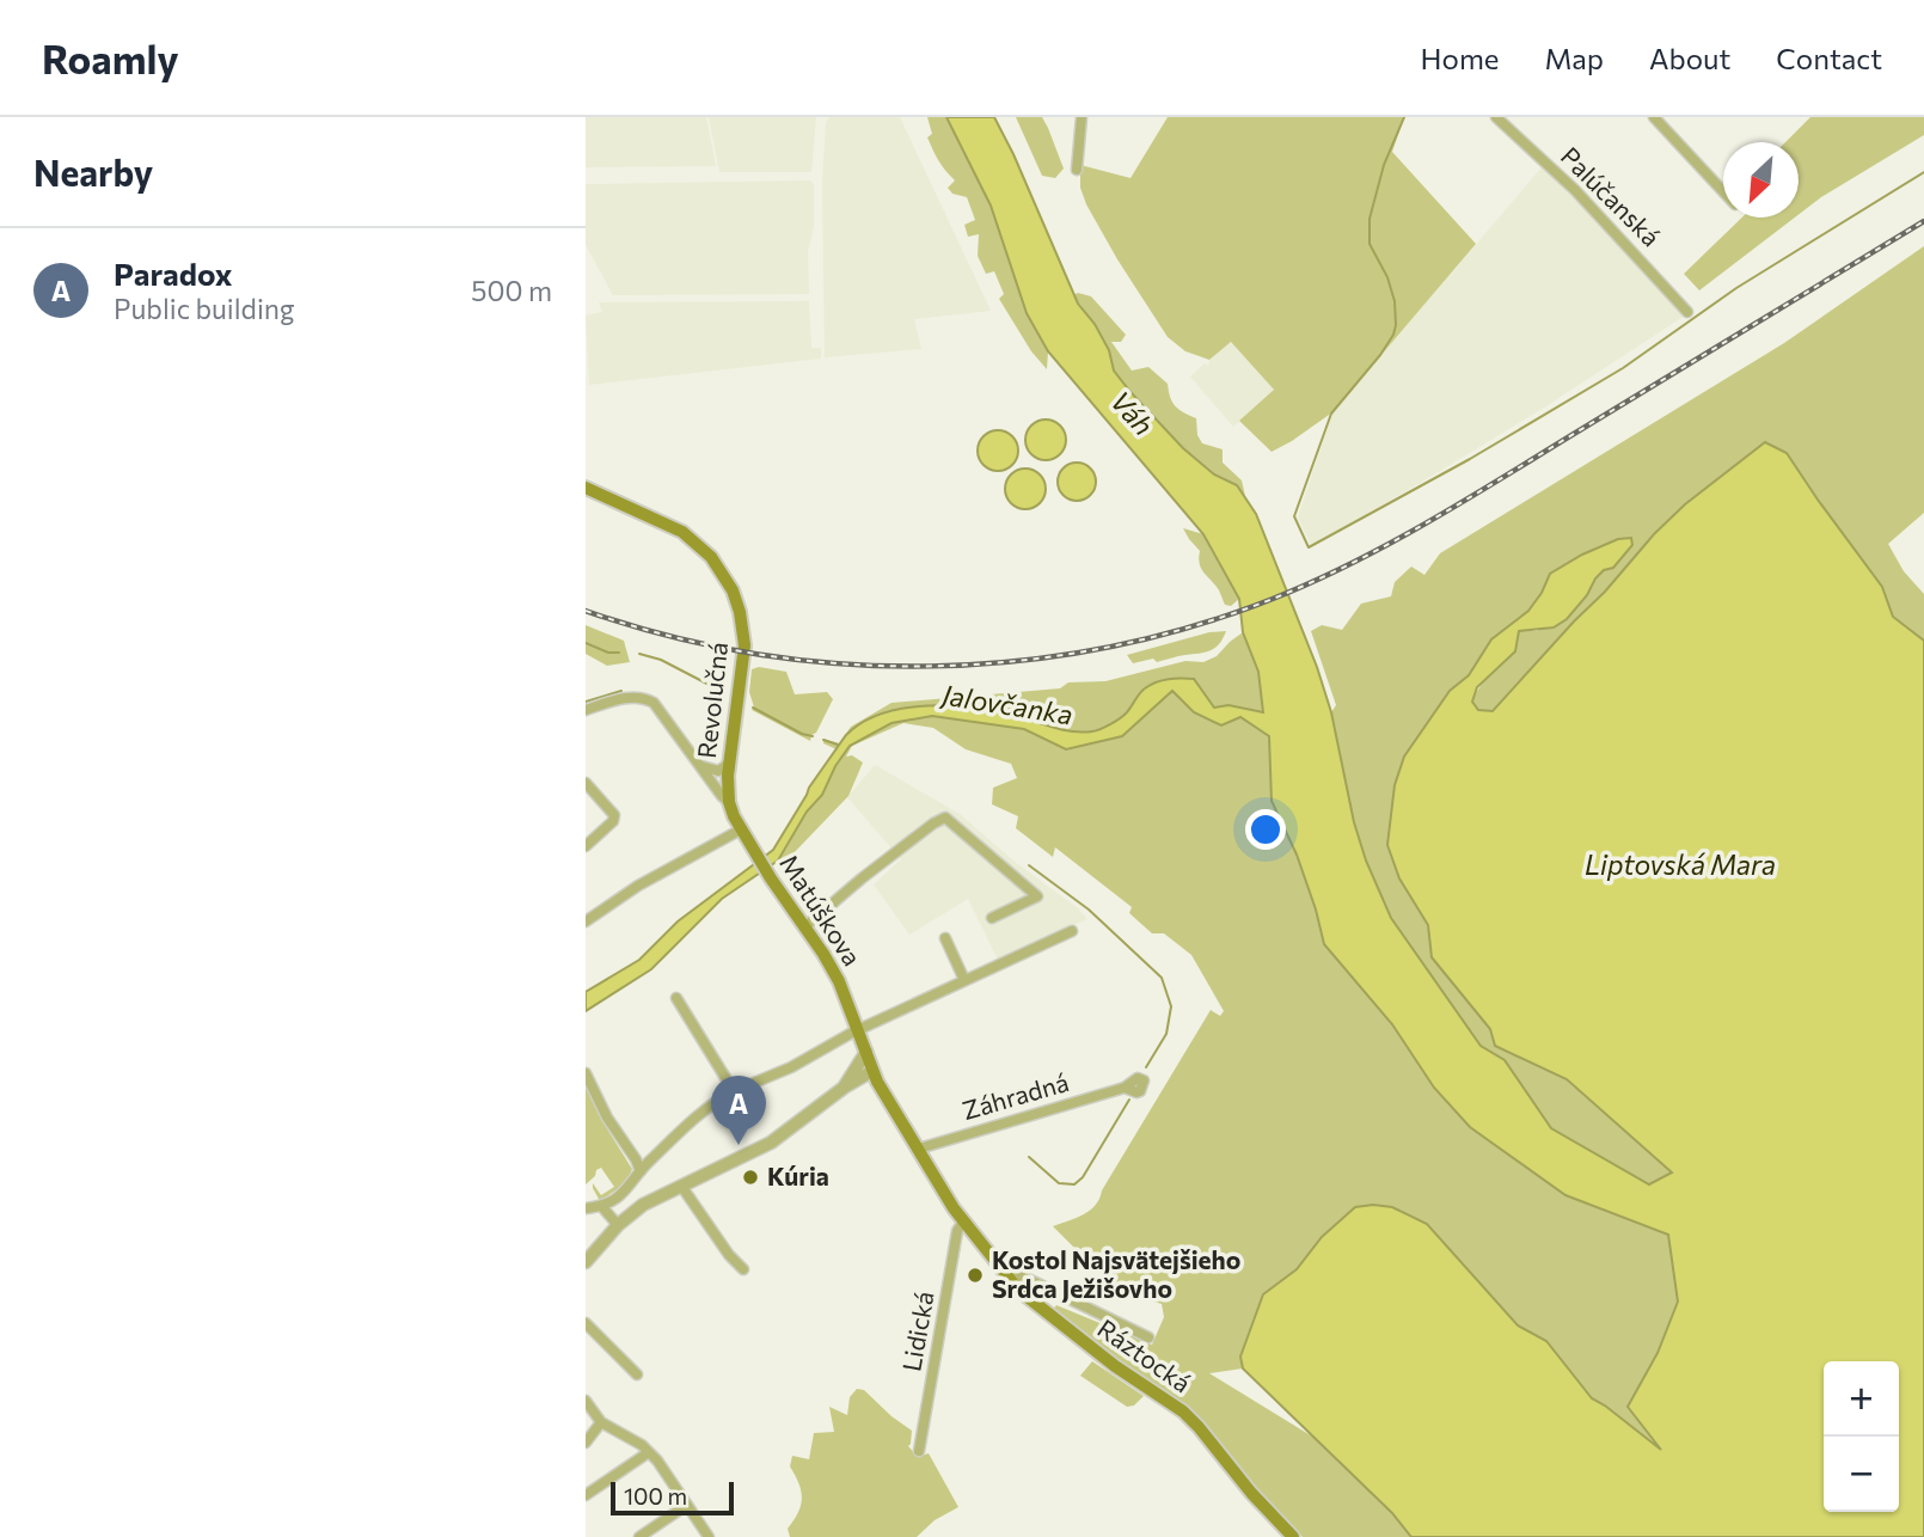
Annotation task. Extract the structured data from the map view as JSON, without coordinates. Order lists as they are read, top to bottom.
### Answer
{
  "streets": {
    "main road": ["Revolučná", "Matúškova", "Ráztocká"],
    "street": ["Palúčanská", "Záhradná", "Lidická"]
  },
  "crossings": [
    ["Revolučná", "Matúškova"],
    ["Matúškova", "Ráztocká"],
    ["Záhradná", "Ráztocká"],
    ["Lidická", "Ráztocká"]
  ],
  "water": ["Váh", "Jalovčanka", "Liptovská Mara"],
  "places": ["Kúria", "Kostol Najsvätejšieho Srdca Ježišovho"],
  "scale_bar": "100 m",
  "north": "bottom left",
  "page": {
    "header": "Roamly",
    "nav": [
      "Home",
      "Map",
      "About",
      "Contact"
    ],
    "heading": "Nearby",
    "list": [
      {
        "mark": "A",
        "name": "Paradox",
        "note": "Public building",
        "value": "500 m"
      }
    ],
    "pins": "A",
    "map_buttons": ["+", "−"],
    "scale": "100 m"
  }
}
